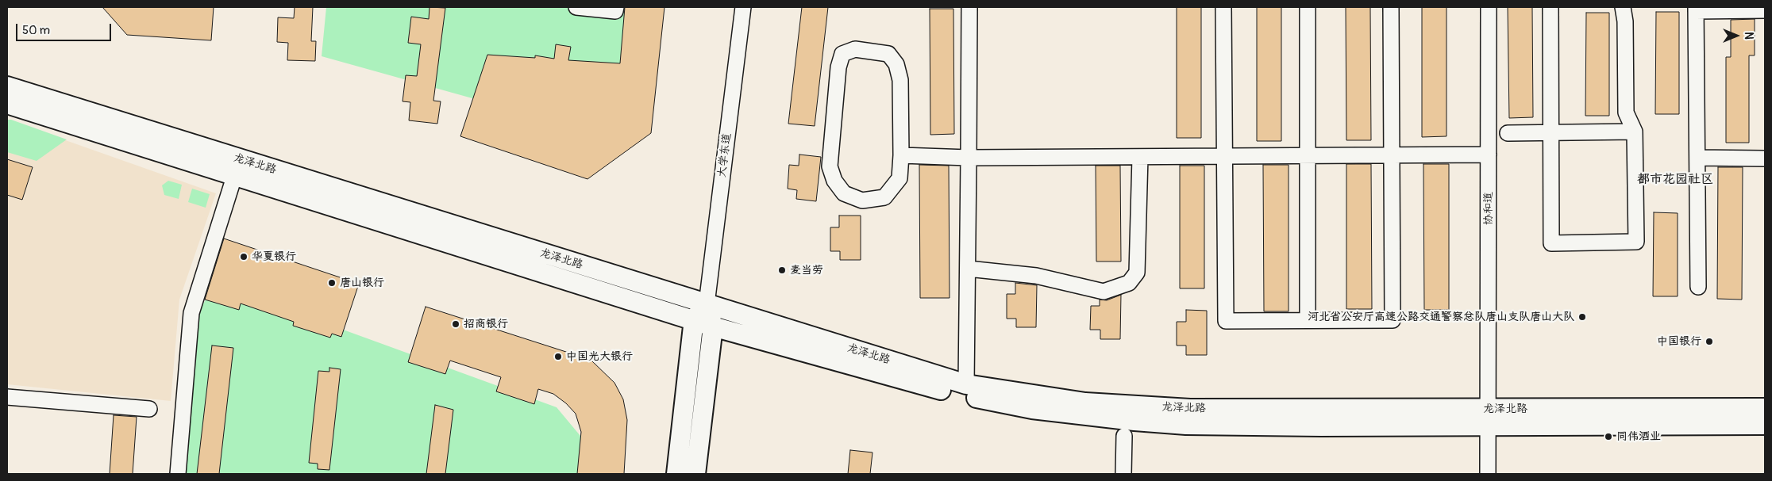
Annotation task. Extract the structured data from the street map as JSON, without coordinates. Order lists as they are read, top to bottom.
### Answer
{
  "streets": {
    "main road": ["大学东道", "龙泽北路"],
    "street": ["协和道"]
  },
  "crossings": [
    ["大学东道", "龙泽北路"],
    ["龙泽北路", "协和道"]
  ],
  "districts": ["都市花园社区"],
  "places": [
    "华夏银行",
    "麦当劳",
    "唐山银行",
    "河北省公安厅高速公路交通警察总队唐山支队唐山大队",
    "招商银行",
    "中国银行",
    "中国光大银行",
    "同伟酒业"
  ],
  "scale_bar": "50 m",
  "north": "right"
}
